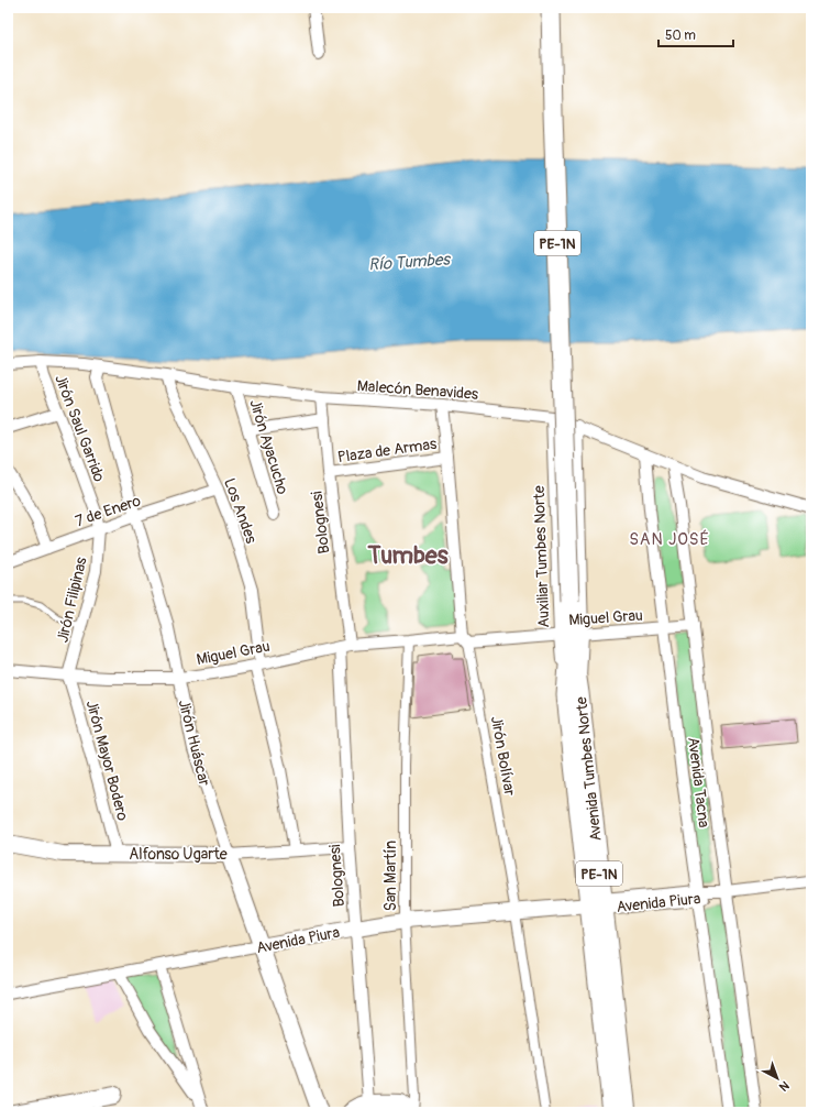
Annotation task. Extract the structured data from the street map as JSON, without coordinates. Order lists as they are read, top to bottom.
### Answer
{
  "streets": {
    "highway": ["PE-1N", "Avenida Tumbes Norte"],
    "main road": ["Jirón Huáscar", "Alfonso Ugarte", "Avenida Piura"],
    "street": [
      "Malecón Benavides",
      "Jirón Saul Garrido",
      "Jirón Ayacucho",
      "Plaza de Armas",
      "7 de Enero",
      "Los Andes",
      "Bolognesi",
      "Auxiliar Tumbes Norte",
      "Jirón Filipinas",
      "Miguel Grau",
      "Jirón Bolívar",
      "Jirón Mayor Bodero",
      "Avenida Tacna",
      "San Martín"
    ]
  },
  "crossings": [
    ["Malecón Benavides", "Jirón Saul Garrido"],
    ["Malecón Benavides", "Jirón Ayacucho"],
    ["Malecón Benavides", "Los Andes"],
    ["Malecón Benavides", "Bolognesi"],
    ["Malecón Benavides", "Auxiliar Tumbes Norte"],
    ["Malecón Benavides", "Jirón Huáscar"],
    ["Malecón Benavides", "Jirón Bolívar"],
    ["Malecón Benavides", "Avenida Tacna"],
    ["Jirón Saul Garrido", "7 de Enero"],
    ["Jirón Saul Garrido", "Jirón Filipinas"],
    ["Plaza de Armas", "Bolognesi"],
    ["Plaza de Armas", "Jirón Bolívar"],
    ["7 de Enero", "Los Andes"],
    ["7 de Enero", "Jirón Filipinas"],
    ["7 de Enero", "Jirón Huáscar"],
    ["Los Andes", "Miguel Grau"],
    ["Los Andes", "Alfonso Ugarte"],
    ["Bolognesi", "Miguel Grau"],
    ["Bolognesi", "Alfonso Ugarte"],
    ["Bolognesi", "Avenida Piura"],
    ["Auxiliar Tumbes Norte", "Miguel Grau"],
    ["Auxiliar Tumbes Norte", "Avenida Tumbes Norte"],
    ["Jirón Filipinas", "Miguel Grau"],
    ["Jirón Filipinas", "Jirón Mayor Bodero"],
    ["Miguel Grau", "Jirón Huáscar"],
    ["Miguel Grau", "Jirón Bolívar"],
    ["Miguel Grau", "Jirón Mayor Bodero"],
    ["Miguel Grau", "Avenida Tumbes Norte"],
    ["Miguel Grau", "Avenida Tacna"],
    ["Miguel Grau", "San Martín"],
    ["Jirón Huáscar", "Alfonso Ugarte"],
    ["Jirón Huáscar", "Avenida Piura"],
    ["Jirón Bolívar", "Avenida Piura"],
    ["Jirón Mayor Bodero", "Alfonso Ugarte"],
    ["Avenida Tumbes Norte", "Avenida Piura"],
    ["Avenida Tacna", "Avenida Piura"],
    ["San Martín", "Avenida Piura"]
  ],
  "districts": ["SAN JOSÉ", "Tumbes"],
  "water": ["Río Tumbes"],
  "scale_bar": "50 m",
  "north": "bottom right"
}
